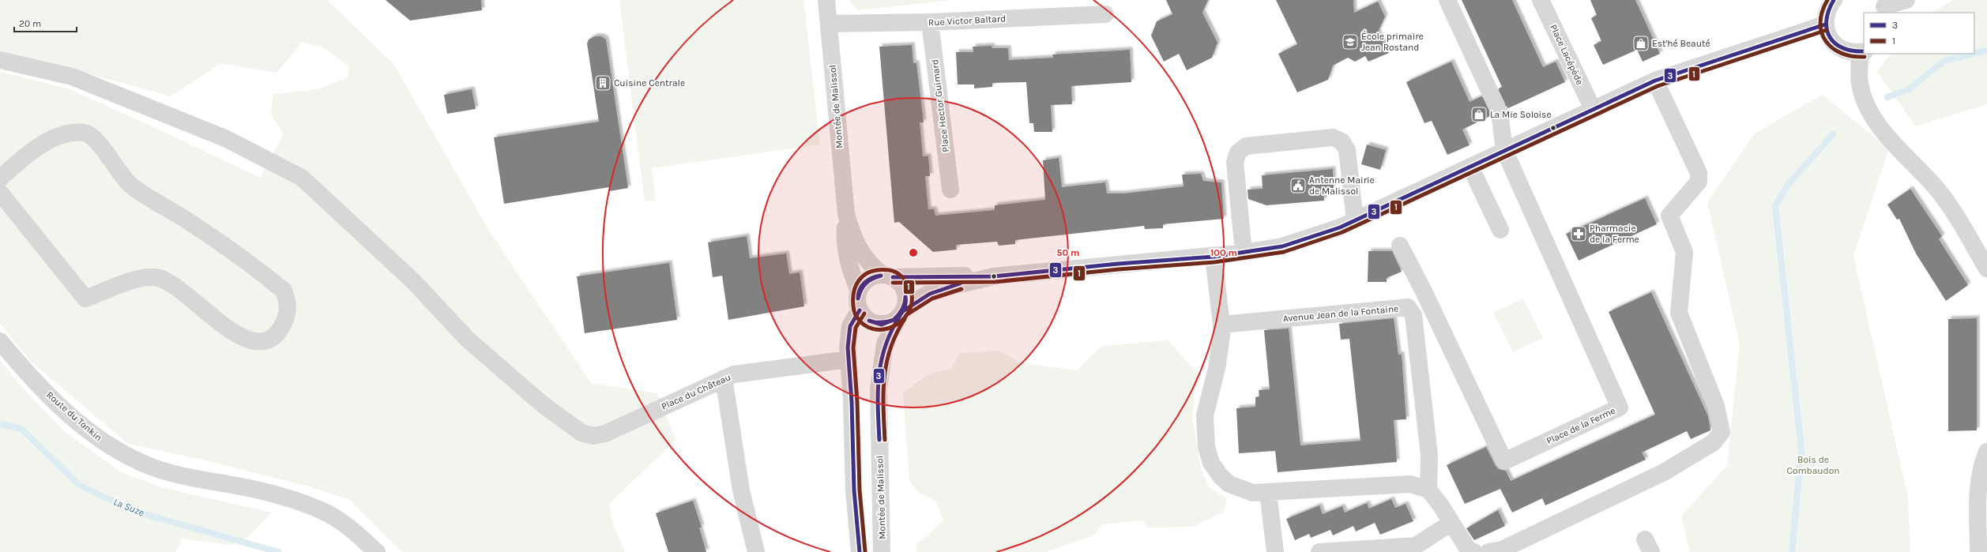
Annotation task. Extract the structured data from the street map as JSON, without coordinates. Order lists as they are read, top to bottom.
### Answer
{
  "streets": {
    "street": [
      "Rue Victor Baltard",
      "Place Lacépède",
      "Place Hector Guimard",
      "Montée de Malissol",
      "Avenue Jean de la Fontaine",
      "Place du Château",
      "Route du Tonkin",
      "Place de la Ferme"
    ]
  },
  "crossings": [
    ["Rue Victor Baltard", "Place Hector Guimard"],
    ["Rue Victor Baltard", "Montée de Malissol"]
  ],
  "water": ["La Suze"],
  "parks": ["Bois de Combaudon"],
  "places": {
    "school or university": ["École primaire Jean Rostand"],
    "shop": ["Est'hé Beauté", "La Mie Soloise"],
    "building": ["Cuisine Centrale"],
    "public building": ["Antenne Mairie de Malissol"],
    "pharmacy": ["Pharmacie de la Ferme"]
  },
  "lines": ["transit line 3", "transit line 1"],
  "legend": ["3", "1"],
  "scale_bar": "20 m",
  "rings": ["50 m", "100 m"]
}
